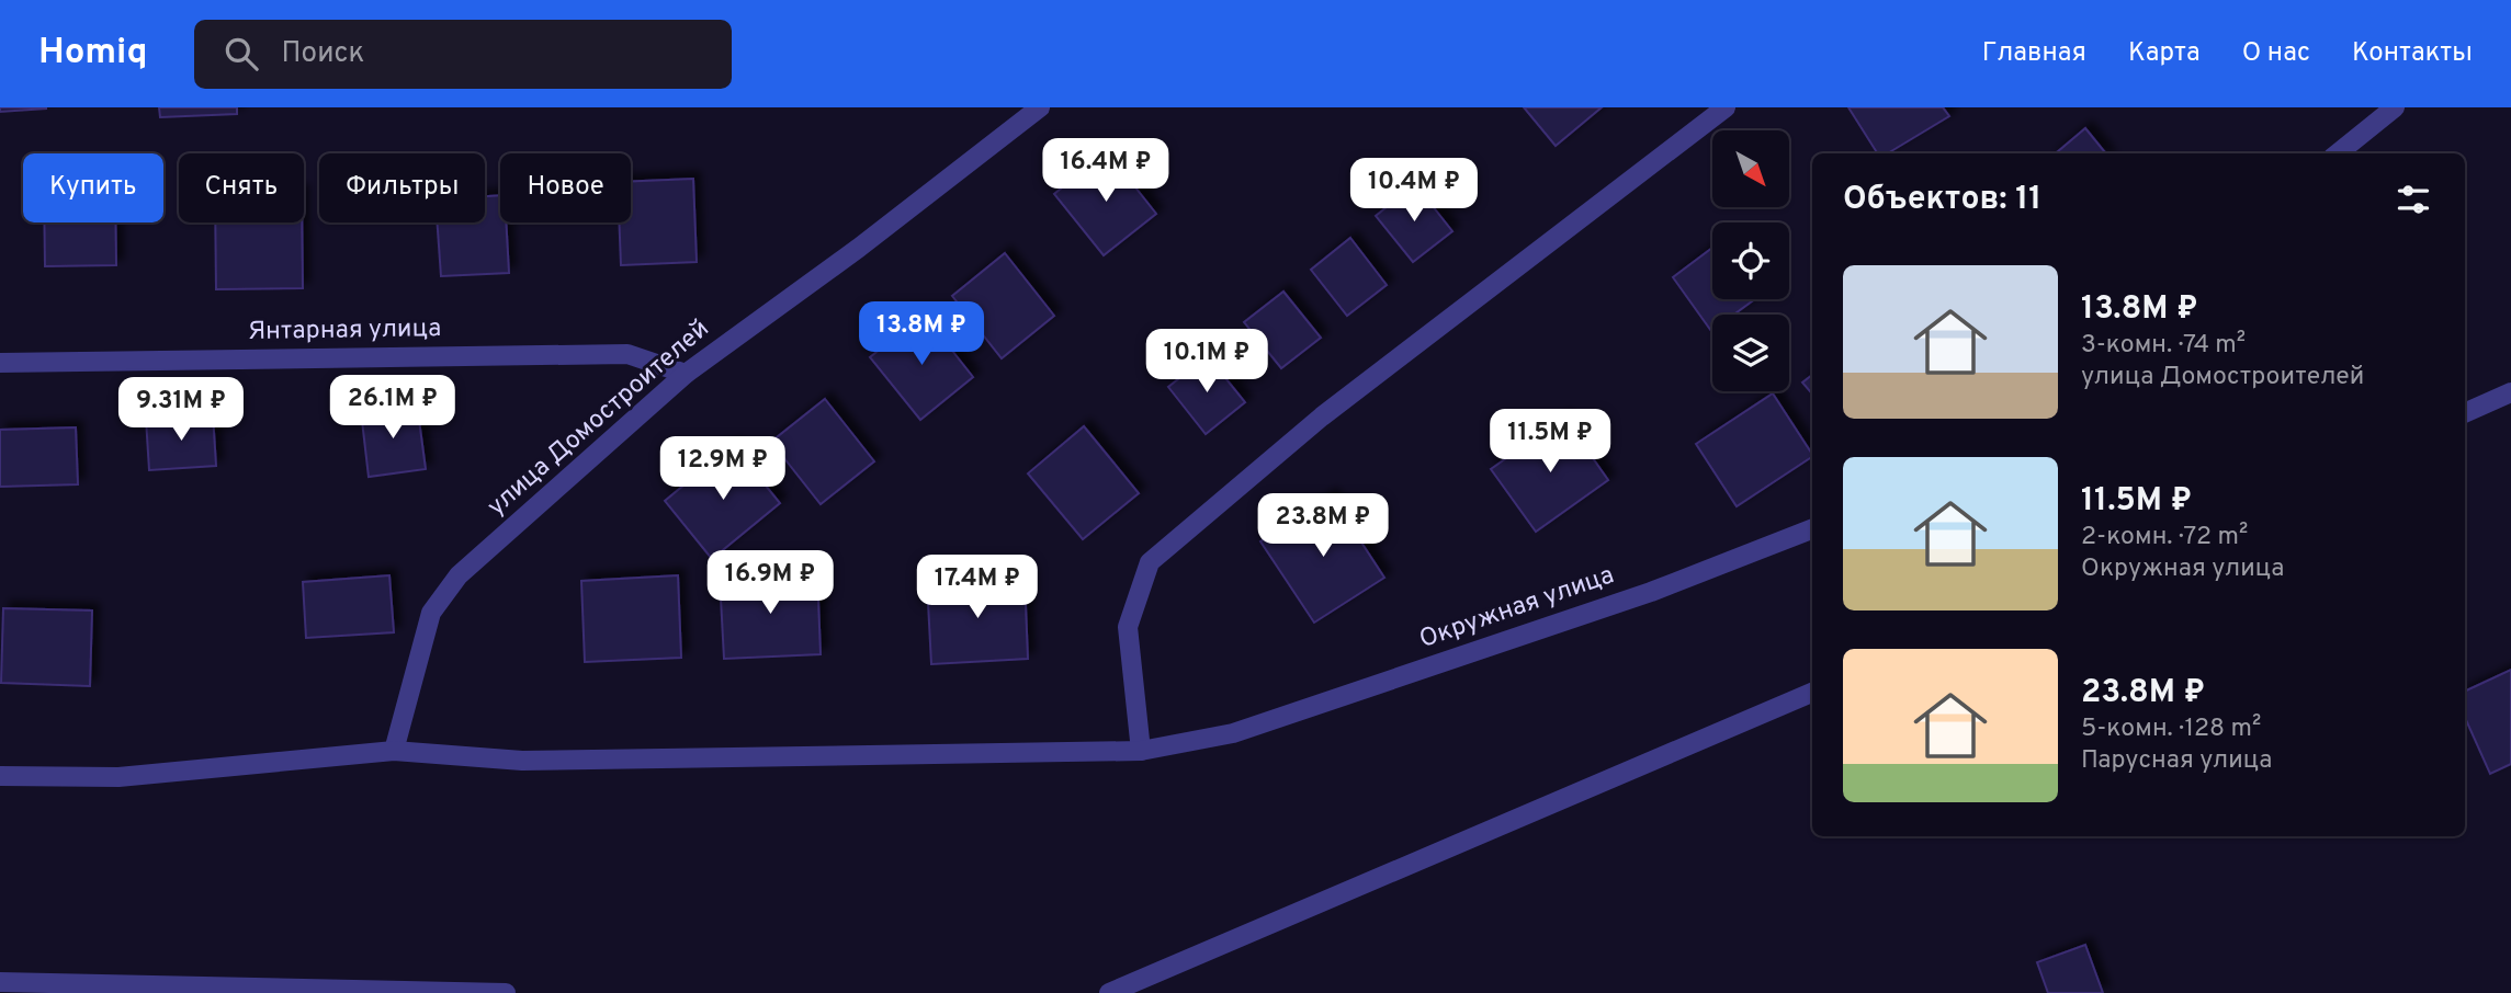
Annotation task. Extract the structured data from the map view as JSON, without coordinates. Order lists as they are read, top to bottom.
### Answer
{
  "streets": {
    "street": ["Янтарная улица", "улица Домостроителей", "Окружная улица"]
  },
  "crossings": [
    ["Янтарная улица", "улица Домостроителей"],
    ["улица Домостроителей", "Окружная улица"]
  ],
  "north": "bottom right",
  "page": {
    "header": "Homiq",
    "search": "Поиск",
    "nav": [
      "Главная",
      "Карта",
      "О нас",
      "Контакты"
    ],
    "price": [
      "16.4M ₽",
      "10.4M ₽",
      "13.8M ₽",
      "10.1M ₽",
      "26.1M ₽",
      "9.31M ₽",
      "11.5M ₽",
      "12.9M ₽",
      "23.8M ₽",
      "16.9M ₽",
      "17.4M ₽"
    ],
    "chip": [
      "Купить",
      "Снять",
      "Фильтры",
      "Новое"
    ],
    "heading": "Объектов: 11",
    "list": [
      {
        "name": "13.8M ₽",
        "note": "3-комн. · 74 m² · улица Домостроителей"
      },
      {
        "name": "11.5M ₽",
        "note": "2-комн. · 72 m² · Окружная улица"
      },
      {
        "name": "23.8M ₽",
        "note": "5-комн. · 128 m² · Парусная улица"
      }
    ]
  }
}
